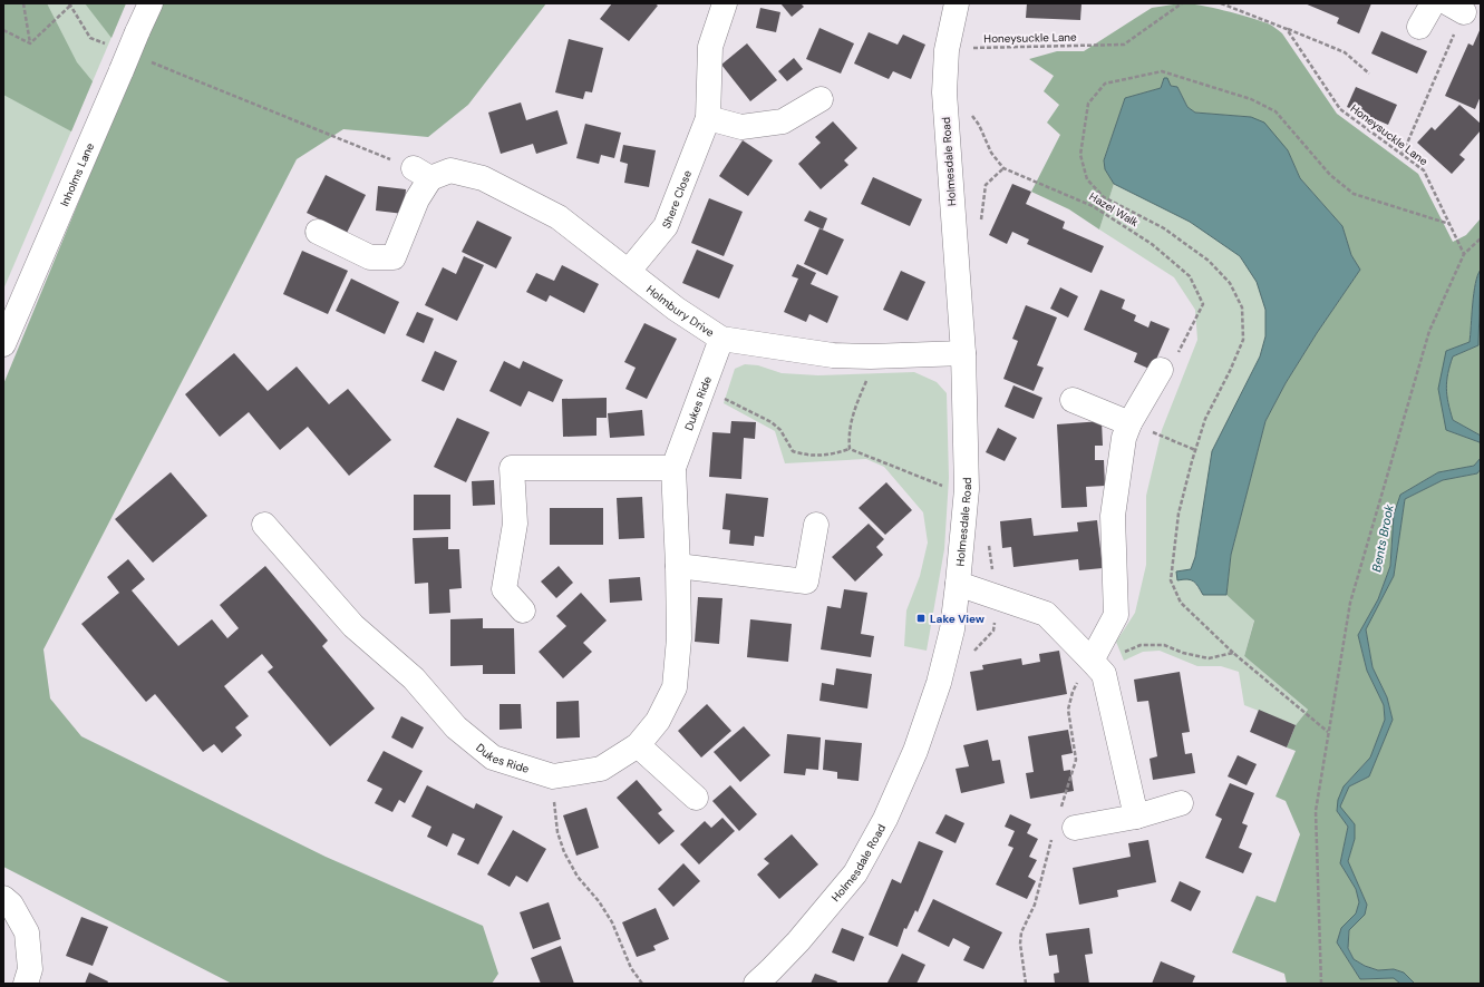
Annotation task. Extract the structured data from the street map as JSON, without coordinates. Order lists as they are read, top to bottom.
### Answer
{
  "streets": {
    "street": [
      "Holmesdale Road",
      "Inholms Lane",
      "Shere Close",
      "Holmbury Drive",
      "Dukes Ride"
    ],
    "path": ["Honeysuckle Lane", "Hazel Walk"]
  },
  "crossings": [
    ["Honeysuckle Lane", "Holmesdale Road"],
    ["Holmesdale Road", "Hazel Walk"],
    ["Holmesdale Road", "Holmbury Drive"],
    ["Shere Close", "Holmbury Drive"],
    ["Holmbury Drive", "Dukes Ride"]
  ],
  "water": ["Bents Brook"],
  "places": {
    "transit": ["Lake View"]
  }
}
